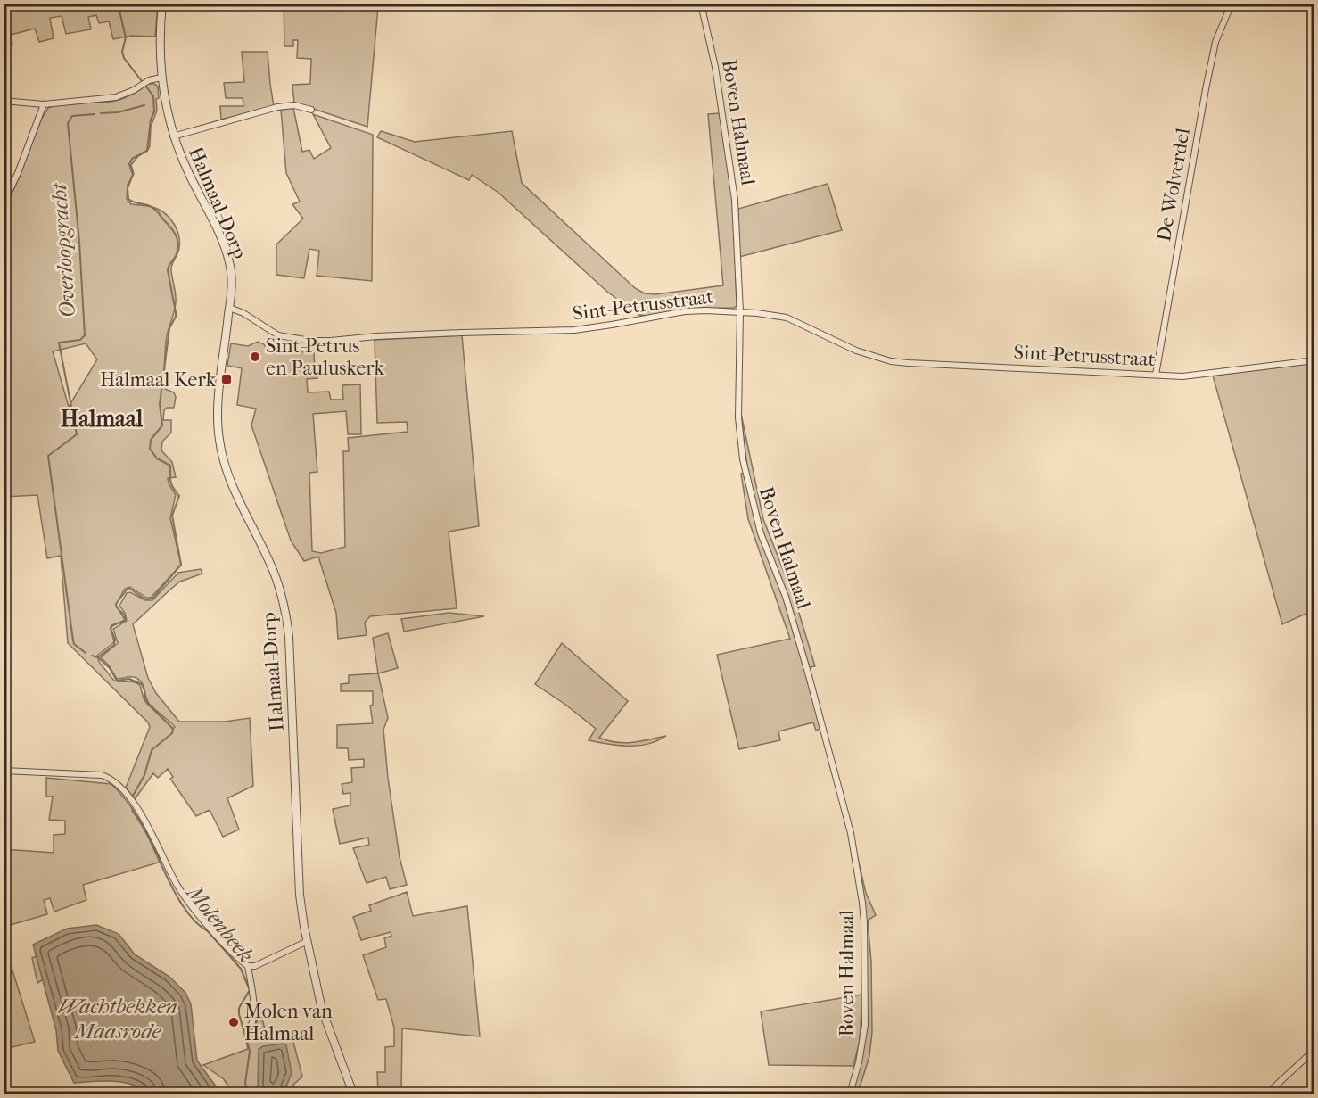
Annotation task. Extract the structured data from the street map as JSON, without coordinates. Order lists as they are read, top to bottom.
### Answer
{
  "streets": {
    "street": [
      "Boven Halmaal",
      "De Wolverdel",
      "Halmaal-Dorp",
      "Sint-Petrusstraat"
    ]
  },
  "crossings": [
    ["Boven Halmaal", "Sint-Petrusstraat"],
    ["De Wolverdel", "Sint-Petrusstraat"],
    ["Halmaal-Dorp", "Sint-Petrusstraat"]
  ],
  "districts": ["Halmaal"],
  "water": ["Overloopgracht", "Molenbeek", "Wachtbekken Maasrode"],
  "places": {
    "other": ["Sint-Petrus en Pauluskerk", "Molen van Halmaal"],
    "transit": ["Halmaal Kerk"]
  }
}
